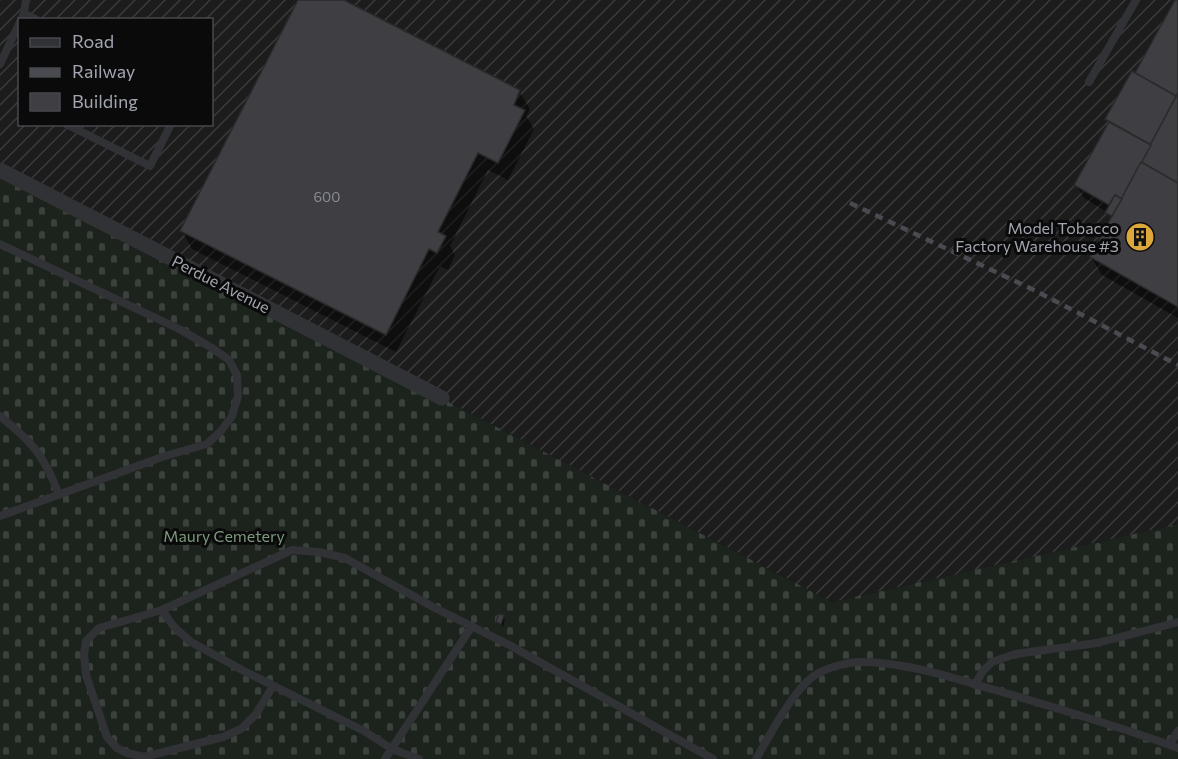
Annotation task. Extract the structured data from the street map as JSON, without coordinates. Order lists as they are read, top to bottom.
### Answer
{
  "streets": {
    "street": ["Perdue Avenue"]
  },
  "parks": ["Maury Cemetery"],
  "places": {
    "building": ["Model Tobacco Factory Warehouse #3"]
  },
  "house_numbers": ["600"],
  "legend": ["Road", "Railway", "Building"]
}
